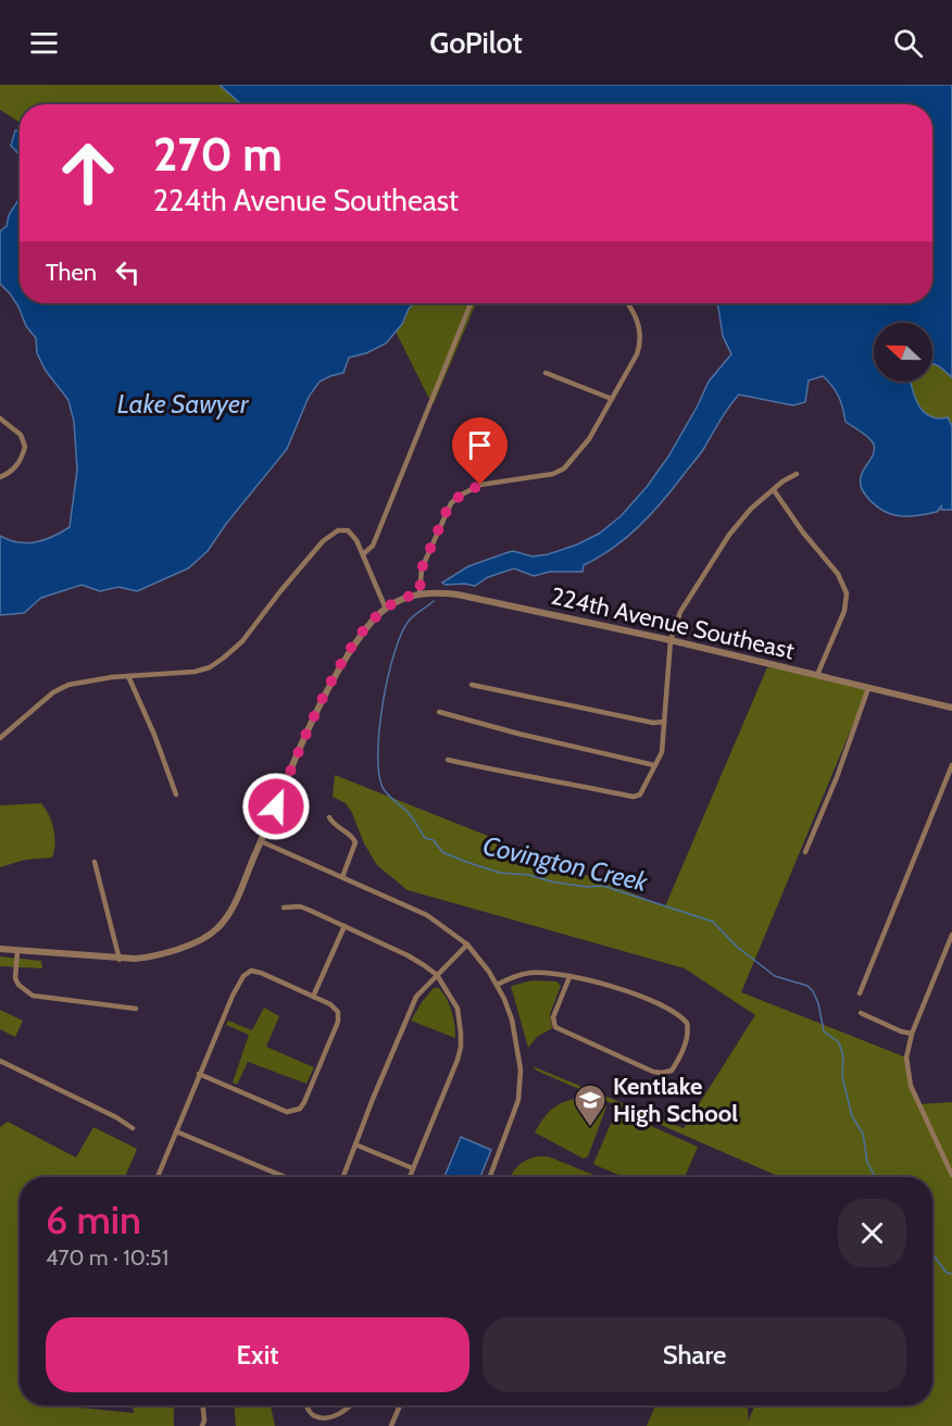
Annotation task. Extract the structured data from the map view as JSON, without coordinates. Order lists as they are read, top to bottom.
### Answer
{
  "streets": {
    "street": ["224th Avenue Southeast"]
  },
  "water": ["Lake Sawyer", "Covington Creek"],
  "places": {
    "school or university": ["Kentlake High School"]
  },
  "north": "left",
  "page": {
    "header": "GoPilot",
    "turn": ["270 m", "224th Avenue Southeast"],
    "then": "Then",
    "heading": ["6 min", "470 m · 10:51"],
    "buttons": ["Exit", "Share"]
  }
}
